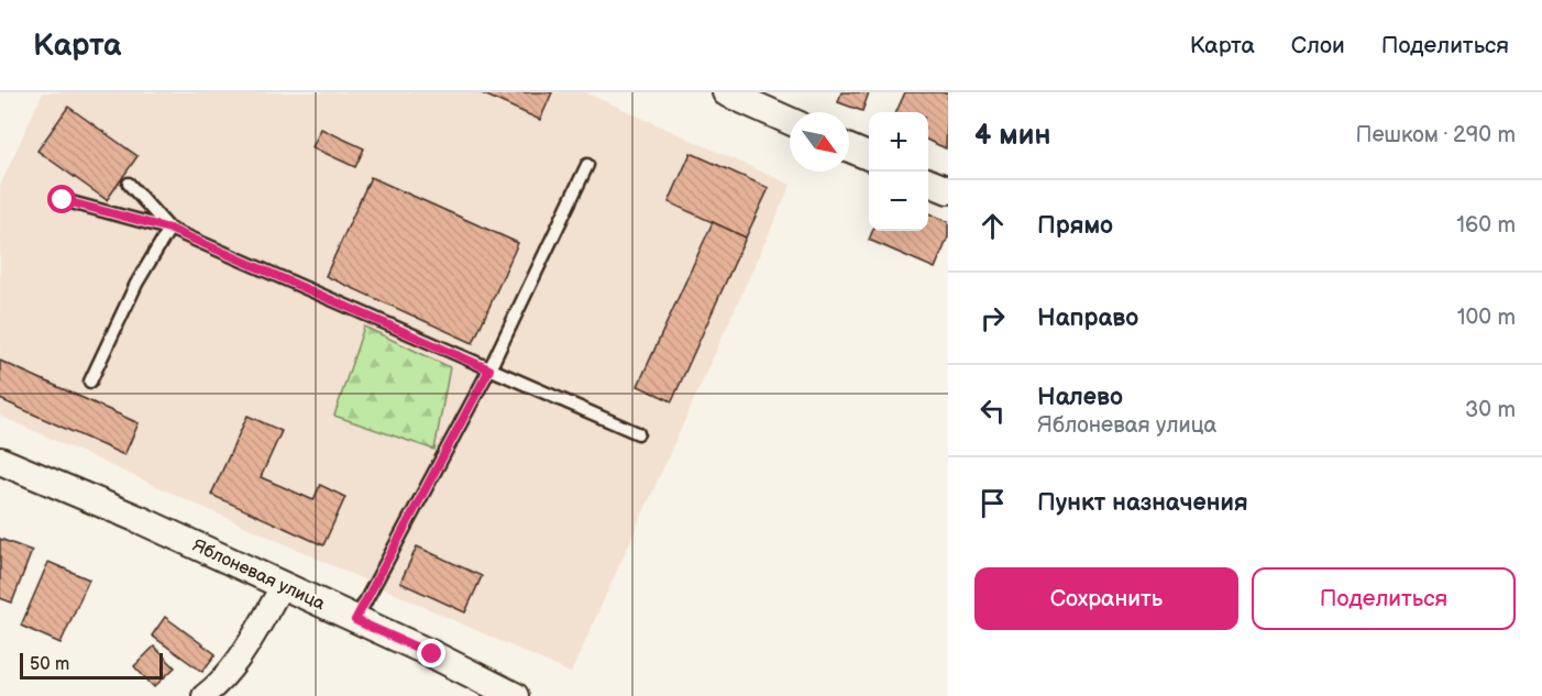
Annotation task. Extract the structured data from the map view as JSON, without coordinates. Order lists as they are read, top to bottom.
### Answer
{
  "streets": {
    "street": ["Яблоневая улица"]
  },
  "scale_bar": "50 m",
  "north": "bottom right",
  "page": {
    "header": "Карта",
    "nav": ["Карта", "Слои", "Поделиться"],
    "heading": ["4 мин", "Пешком · 290 m"],
    "map_buttons": ["+", "−"],
    "list": [
      ["Прямо", "160 m"],
      ["Направо", "100 m"],
      ["Налево", "Яблоневая улица", "30 m"],
      "Пункт назначения"
    ],
    "buttons": ["Сохранить", "Поделиться"],
    "scale": "50 m"
  }
}
